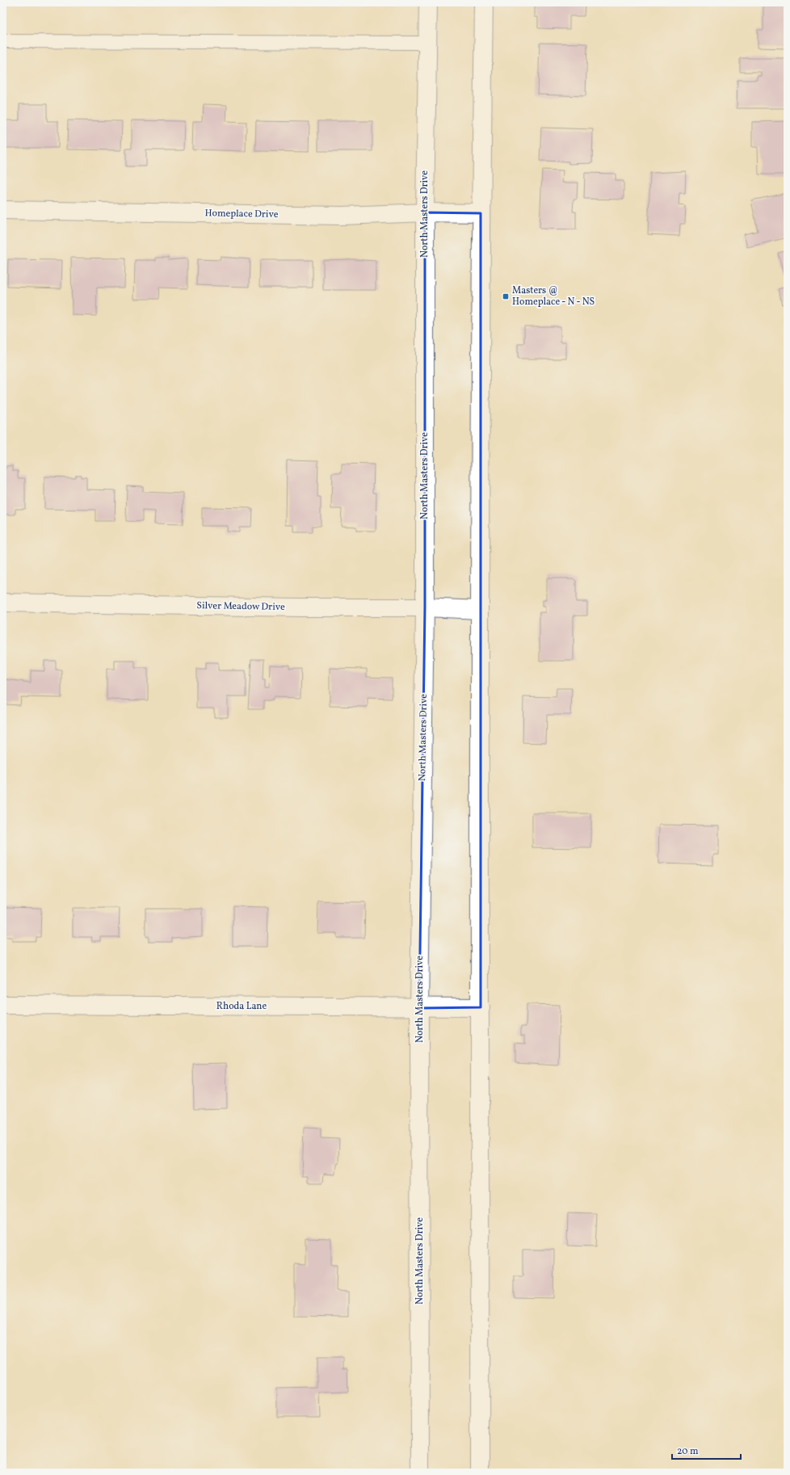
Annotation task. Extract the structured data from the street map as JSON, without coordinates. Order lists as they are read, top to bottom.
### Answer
{
  "streets": {
    "main road": [
      "Homeplace Drive",
      "North Masters Drive",
      "Silver Meadow Drive",
      "Rhoda Lane"
    ]
  },
  "crossings": [
    ["Homeplace Drive", "North Masters Drive"],
    ["North Masters Drive", "Silver Meadow Drive"],
    ["North Masters Drive", "Rhoda Lane"]
  ],
  "places": {
    "transit": ["Masters @ Homeplace - N - NS"]
  },
  "scale_bar": "20 m"
}
